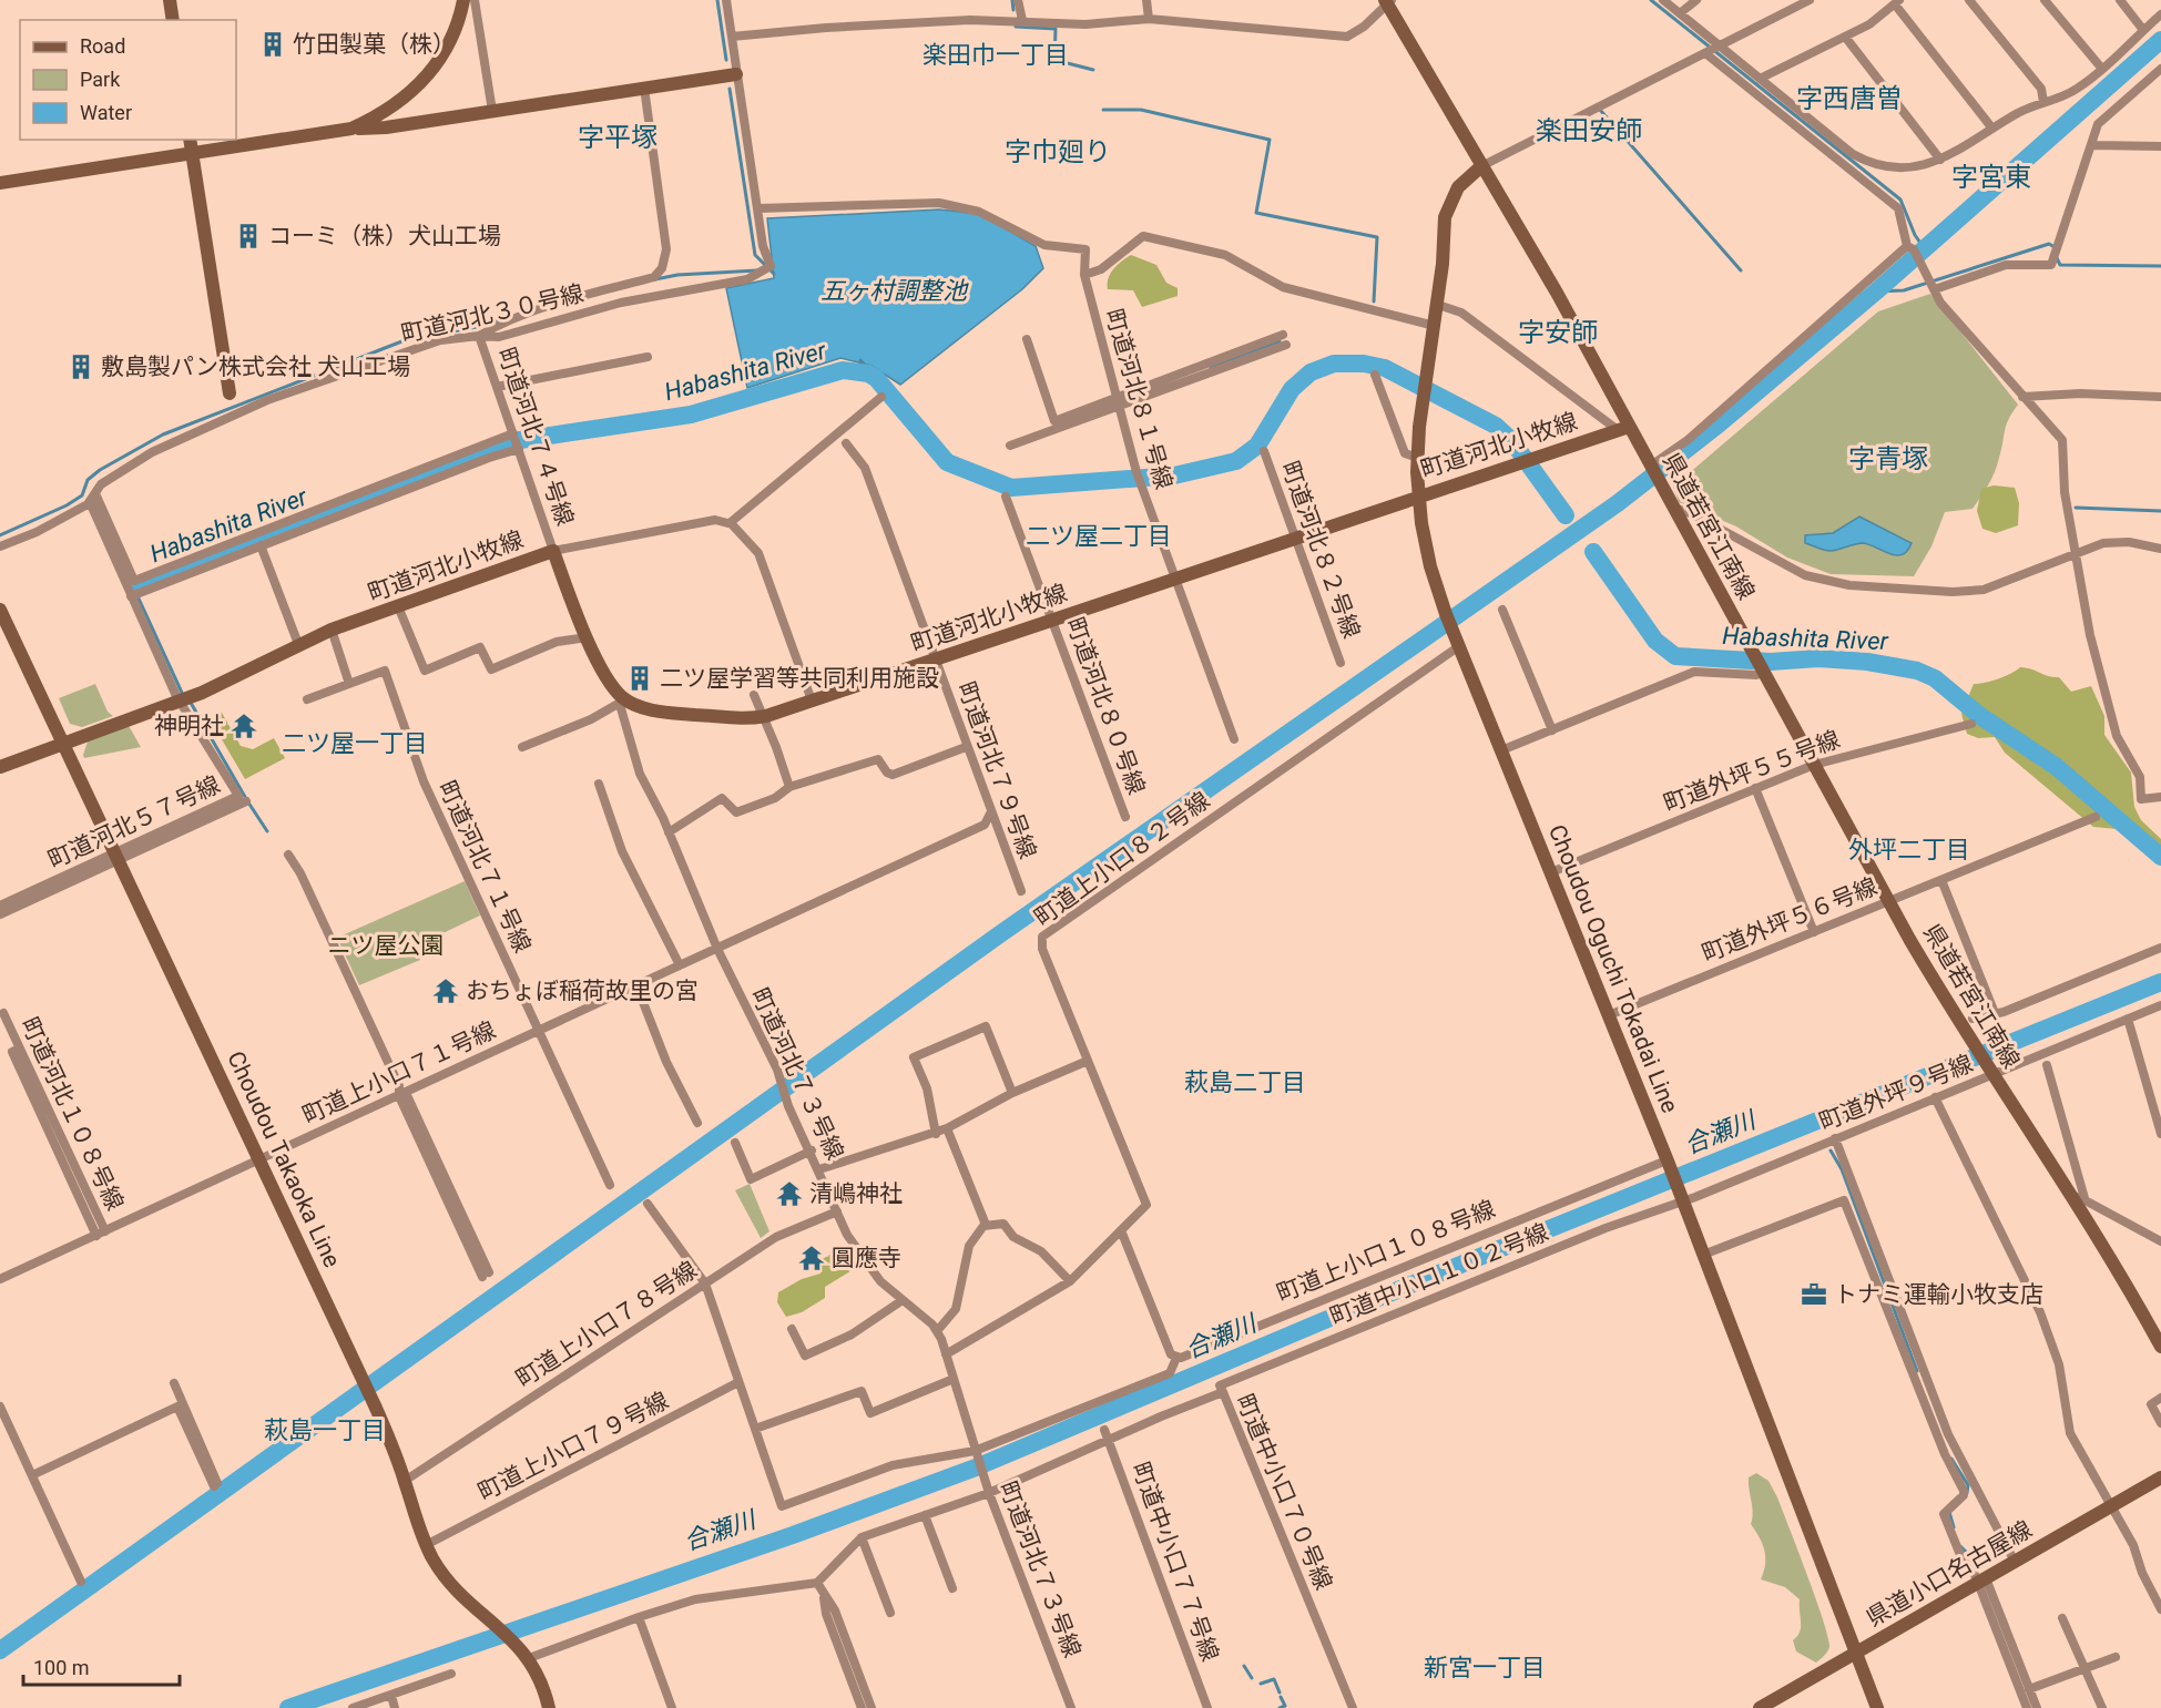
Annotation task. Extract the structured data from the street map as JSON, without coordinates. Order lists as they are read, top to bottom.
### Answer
{
  "streets": {
    "street": [
      "町道河北３０号線",
      "町道河北８１号線",
      "町道河北７４号線",
      "町道河北小牧線",
      "県道若宮江南線",
      "町道河北８２号線",
      "町道河北８０号線",
      "町道河北７９号線",
      "町道外坪５５号線",
      "町道河北５７号線",
      "町道上小口８２号線",
      "町道河北７１号線",
      "町道外坪５６号線",
      "Choudou Oguchi Tokadai Line",
      "町道上小口７１号線",
      "町道河北７３号線",
      "町道外坪９号線",
      "町道河北１０８号線",
      "Choudou Takaoka Line",
      "町道上小口１０８号線",
      "町道中小口１０２号線",
      "町道上小口７８号線",
      "町道上小口７９号線",
      "町道中小口７０号線",
      "町道中小口７７号線",
      "県道小口名古屋線"
    ]
  },
  "crossings": [
    ["町道河北３０号線", "町道河北８１号線"],
    ["町道河北３０号線", "町道河北７４号線"],
    ["町道河北３０号線", "町道河北５７号線"],
    ["町道河北８１号線", "町道河北小牧線"],
    ["町道河北７４号線", "町道河北小牧線"],
    ["町道河北小牧線", "県道若宮江南線"],
    ["町道河北小牧線", "町道河北８２号線"],
    ["町道河北小牧線", "町道河北８０号線"],
    ["町道河北小牧線", "町道河北７９号線"],
    ["町道河北小牧線", "町道河北５７号線"],
    ["町道河北小牧線", "Choudou Oguchi Tokadai Line"],
    ["町道河北小牧線", "町道河北７３号線"],
    ["町道河北小牧線", "Choudou Takaoka Line"],
    ["県道若宮江南線", "町道外坪５５号線"],
    ["県道若宮江南線", "町道外坪５６号線"],
    ["県道若宮江南線", "Choudou Oguchi Tokadai Line"],
    ["県道若宮江南線", "町道外坪９号線"],
    ["町道河北７９号線", "町道上小口７１号線"],
    ["町道外坪５５号線", "Choudou Oguchi Tokadai Line"],
    ["町道河北５７号線", "Choudou Takaoka Line"],
    ["町道上小口８２号線", "Choudou Oguchi Tokadai Line"],
    ["町道河北７１号線", "町道上小口７１号線"],
    ["町道外坪５６号線", "Choudou Oguchi Tokadai Line"],
    ["Choudou Oguchi Tokadai Line", "町道外坪９号線"],
    ["Choudou Oguchi Tokadai Line", "町道上小口１０８号線"],
    ["Choudou Oguchi Tokadai Line", "町道中小口１０２号線"],
    ["Choudou Oguchi Tokadai Line", "県道小口名古屋線"],
    ["町道上小口７１号線", "町道河北７３号線"],
    ["町道上小口７１号線", "町道河北１０８号線"],
    ["町道上小口７１号線", "Choudou Takaoka Line"],
    ["町道河北７３号線", "町道上小口７８号線"],
    ["町道河北７３号線", "町道中小口７０号線"],
    ["町道外坪９号線", "町道中小口１０２号線"],
    ["Choudou Takaoka Line", "町道上小口７８号線"],
    ["Choudou Takaoka Line", "町道上小口７９号線"],
    ["町道中小口１０２号線", "町道中小口７０号線"],
    ["町道中小口７０号線", "町道中小口７７号線"]
  ],
  "districts": [
    "楽田巾一丁目",
    "字西唐曽",
    "楽田安師",
    "字平塚",
    "字巾廻り",
    "字宮東",
    "字安師",
    "字青塚",
    "二ツ屋二丁目",
    "二ツ屋一丁目",
    "外坪二丁目",
    "萩島二丁目",
    "萩島一丁目",
    "新宮一丁目"
  ],
  "water": ["五ヶ村調整池", "Habashita River", "合瀬川"],
  "parks": ["ニツ屋公園"],
  "places": {
    "building": [
      "竹田製菓（株）",
      "コーミ（株）犬山工場",
      "敷島製パン株式会社 犬山工場",
      "二ツ屋学習等共同利用施設"
    ],
    "temple": [
      "神明社",
      "おちょぼ稲荷故里の宮",
      "清嶋神社",
      "圓應寺"
    ],
    "office": ["トナミ運輸小牧支店"]
  },
  "legend": ["Road", "Park", "Water"],
  "scale_bar": "100 m"
}
